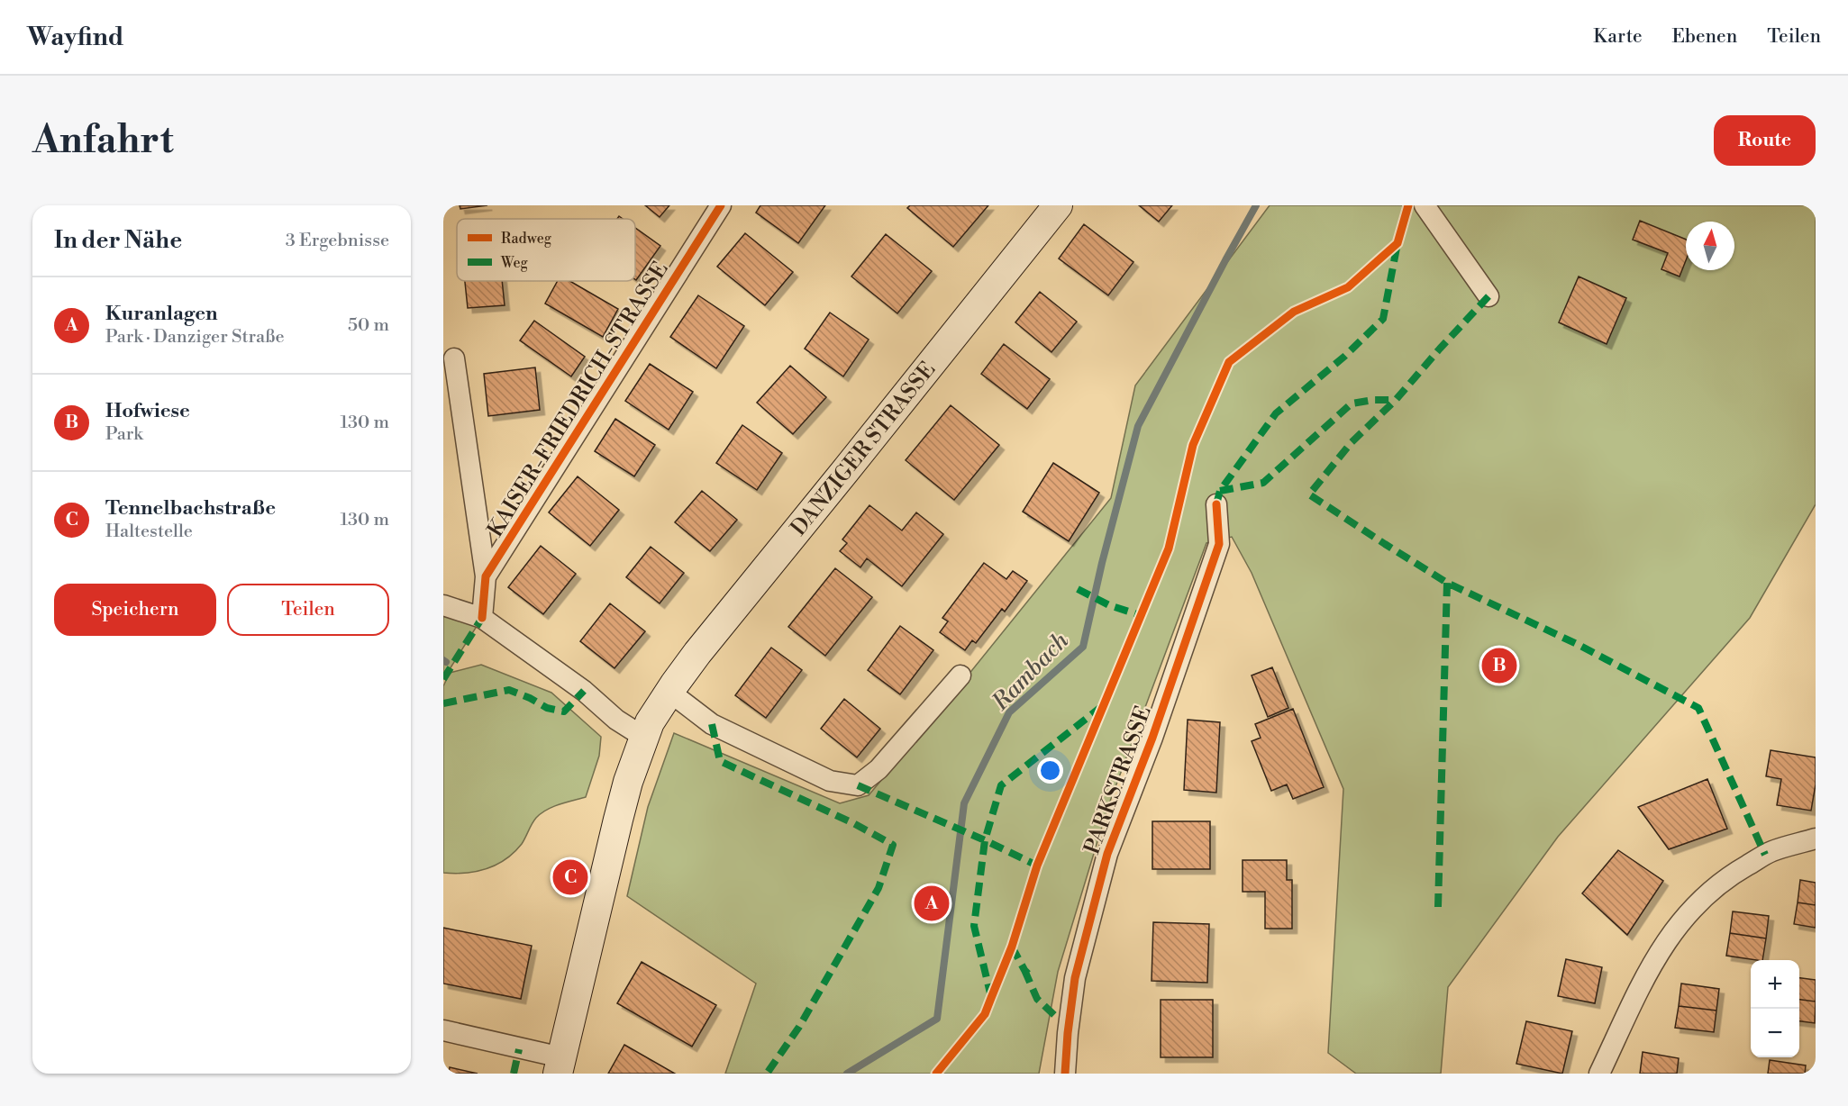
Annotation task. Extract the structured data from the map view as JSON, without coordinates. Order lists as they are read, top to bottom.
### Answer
{
  "streets": {
    "main road": ["DANZIGER STRASSE"],
    "street": ["KAISER-FRIEDRICH-STRASSE", "PARKSTRASSE"]
  },
  "water": ["Rambach"],
  "legend": ["Radweg", "Weg"],
  "north": "top",
  "page": {
    "header": "Wayfind",
    "nav": ["Karte", "Ebenen", "Teilen"],
    "buttons": [
      "Route",
      ["Speichern", "Teilen"]
    ],
    "title": "Anfahrt",
    "heading": ["In der Nähe", "3 Ergebnisse"],
    "list": [
      {
        "mark": "A",
        "name": "Kuranlagen",
        "note": "Park · Danziger Straße",
        "value": "50 m"
      },
      {
        "mark": "B",
        "name": "Hofwiese",
        "note": "Park",
        "value": "130 m"
      },
      {
        "mark": "C",
        "name": "Tennelbachstraße",
        "note": "Haltestelle",
        "value": "130 m"
      }
    ],
    "pins": ["B", "C", "A"],
    "map_buttons": ["+", "−"]
  }
}
